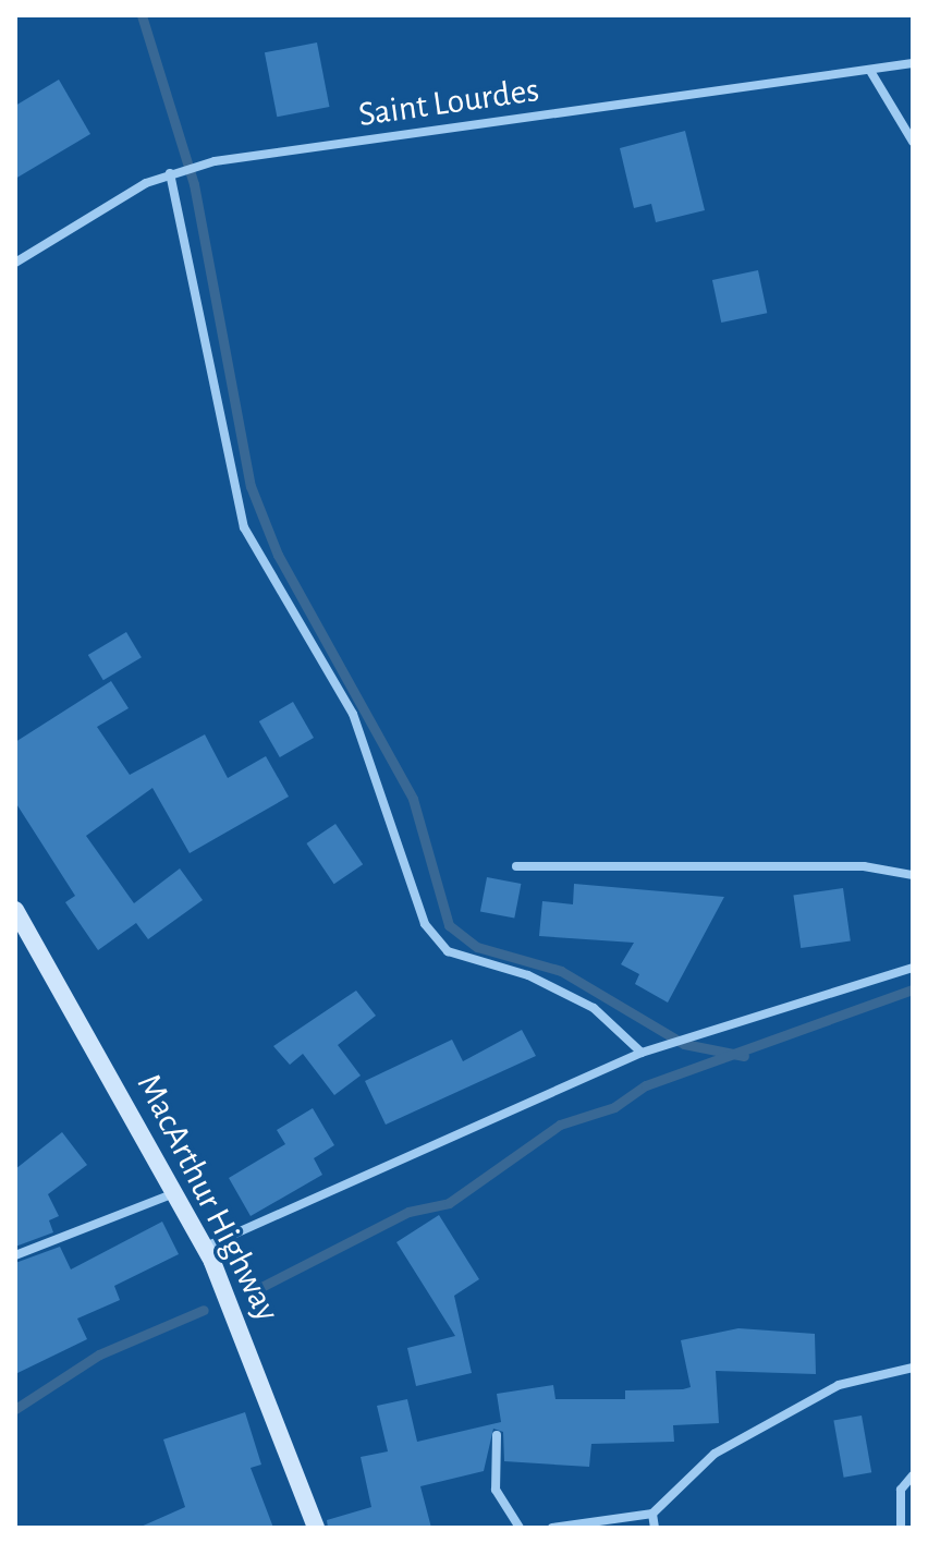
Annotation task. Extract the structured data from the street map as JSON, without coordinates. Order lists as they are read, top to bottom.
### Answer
{
  "streets": {
    "main road": ["MacArthur Highway"],
    "street": ["Saint Lourdes"]
  }
}
